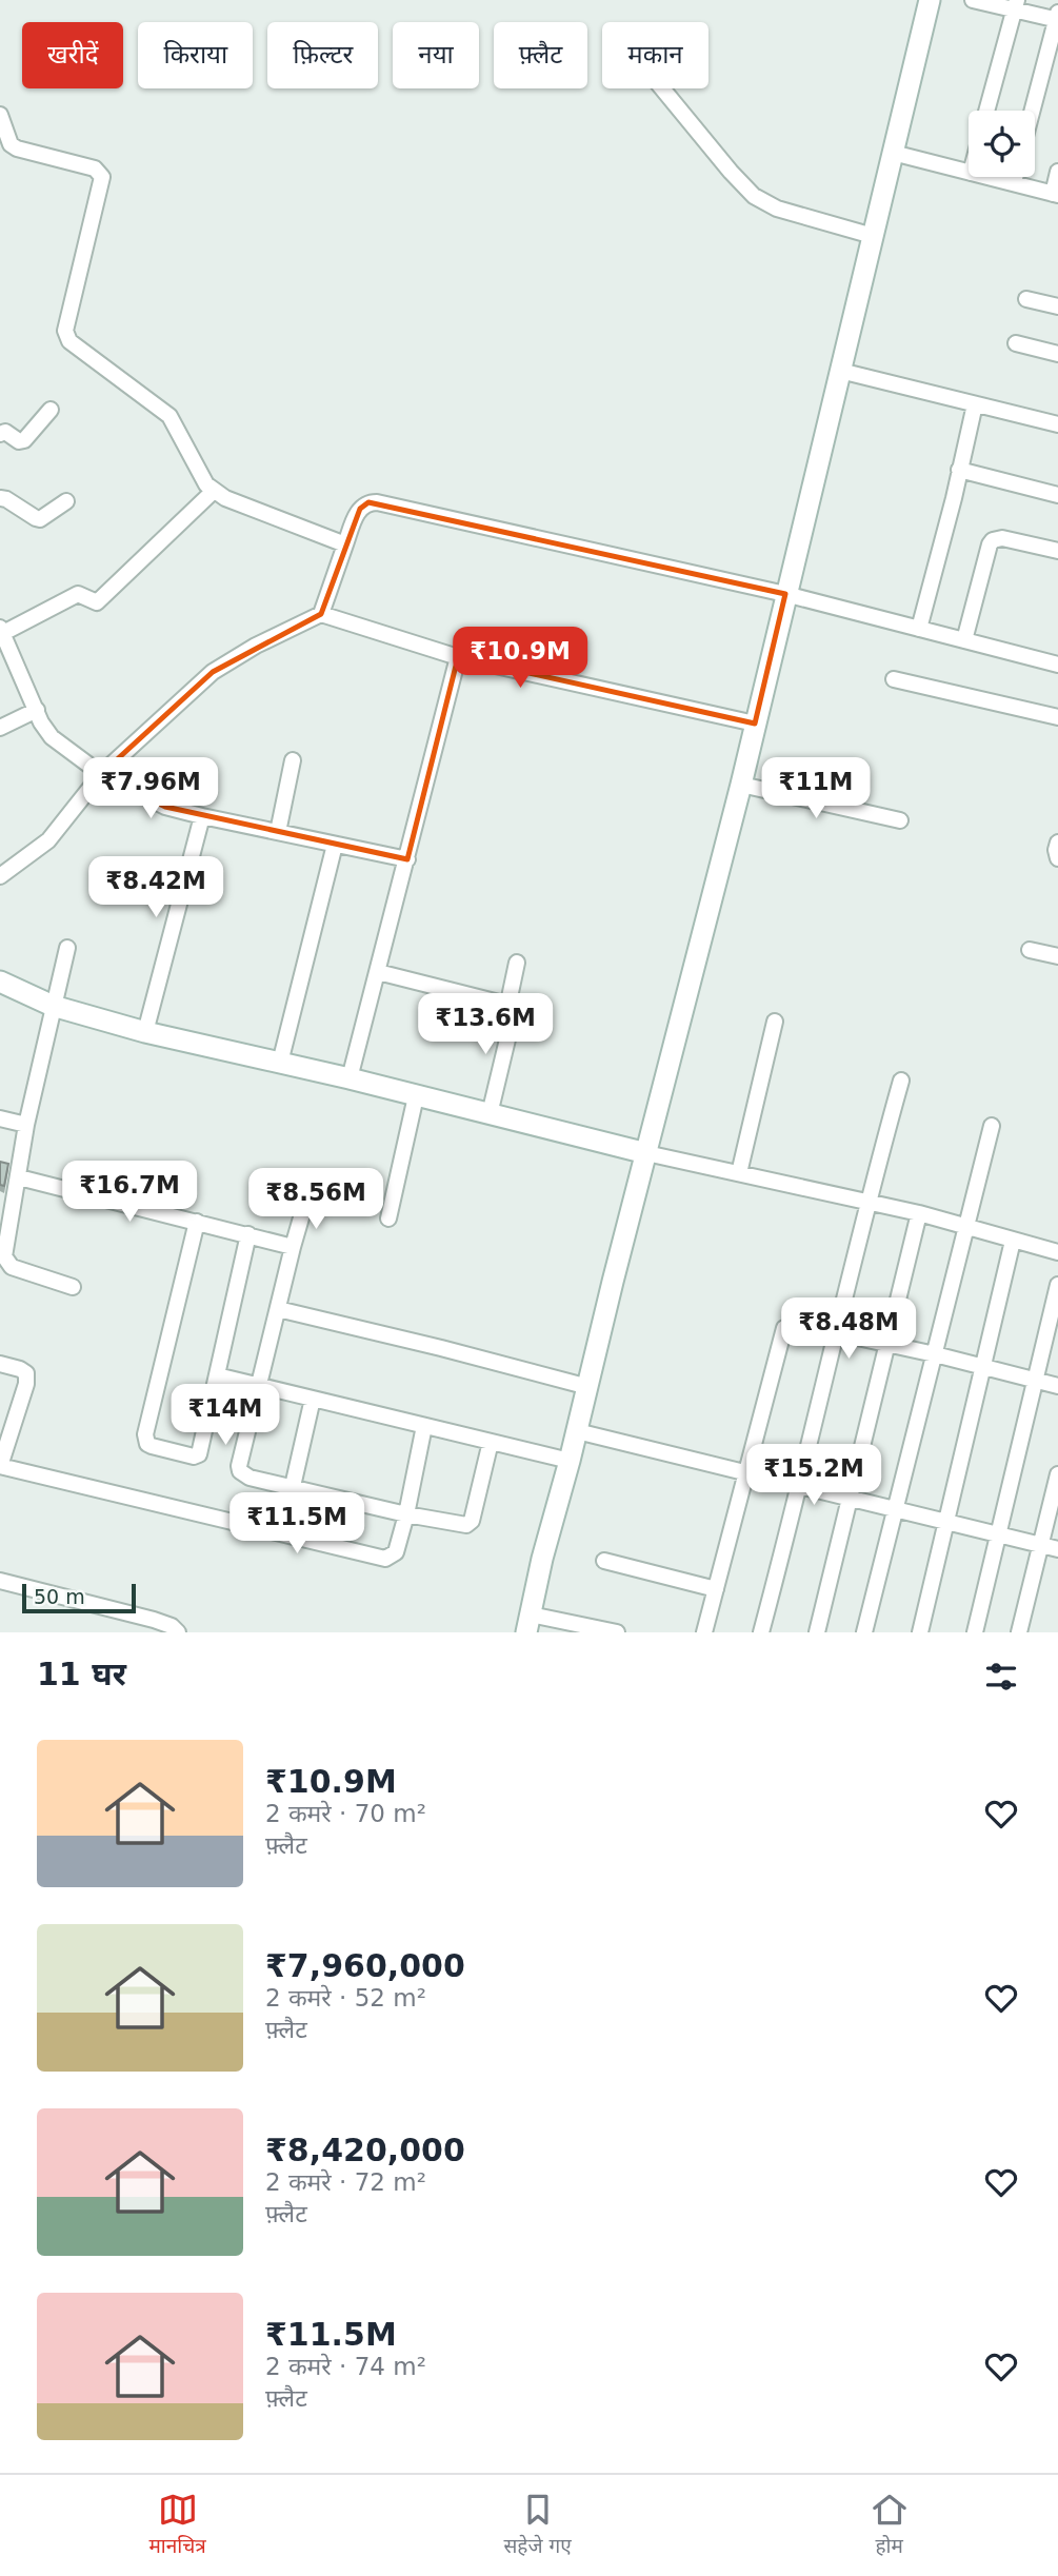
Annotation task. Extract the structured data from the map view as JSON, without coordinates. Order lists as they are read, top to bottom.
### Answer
{
  "scale_bar": "50 m",
  "page": {
    "chip": [
      "खरीदें",
      "किराया",
      "फ़िल्टर",
      "नया",
      "फ़्लैट",
      "मकान"
    ],
    "price": [
      "₹10.9M",
      "₹7.96M",
      "₹11M",
      "₹8.42M",
      "₹13.6M",
      "₹16.7M",
      "₹8.56M",
      "₹8.48M",
      "₹14M",
      "₹15.2M",
      "₹11.5M"
    ],
    "scale": "50 m",
    "heading": "11 घर",
    "list": [
      {
        "name": "₹10.9M",
        "note": "2 कमरे · 70 m² · फ़्लैट"
      },
      {
        "name": "₹7,960,000",
        "note": "2 कमरे · 52 m² · फ़्लैट"
      },
      {
        "name": "₹8,420,000",
        "note": "2 कमरे · 72 m² · फ़्लैट"
      },
      {
        "name": "₹11.5M",
        "note": "2 कमरे · 74 m² · फ़्लैट"
      }
    ],
    "tabs": ["मानचित्र", "सहेजे गए", "होम"]
  }
}
